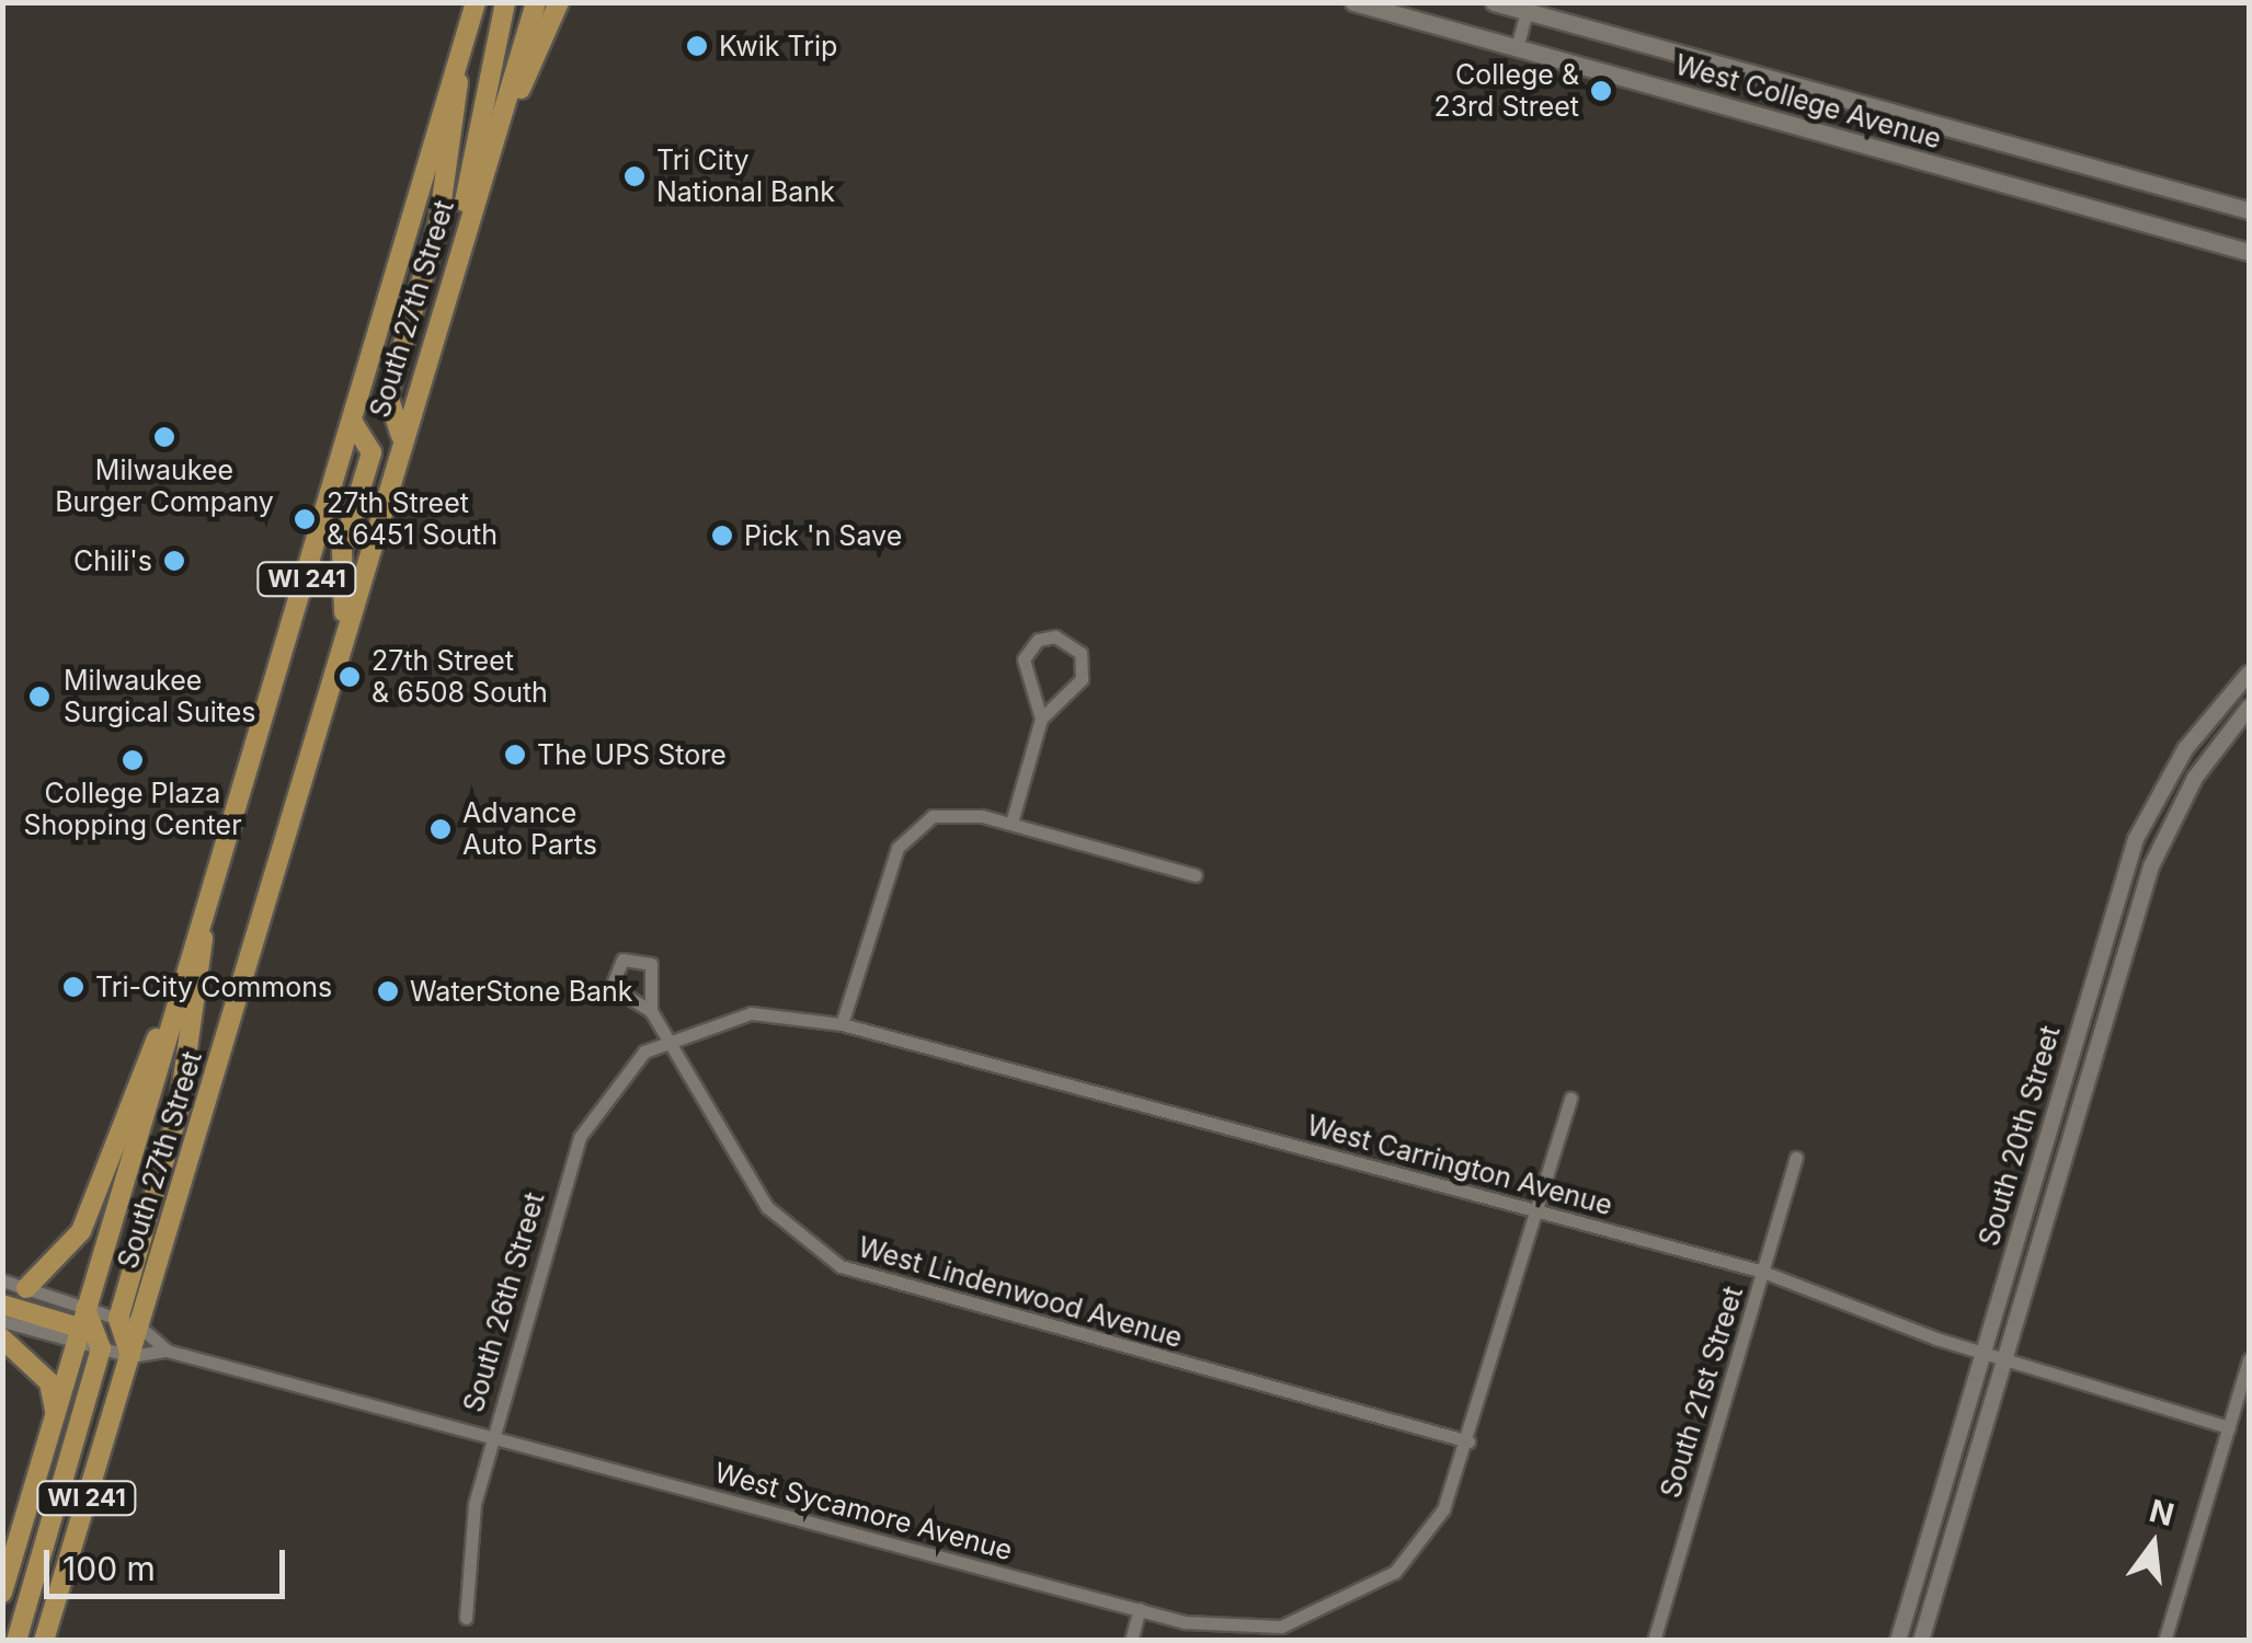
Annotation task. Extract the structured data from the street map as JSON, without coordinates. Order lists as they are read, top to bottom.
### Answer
{
  "streets": {
    "main road": ["West College Avenue", "South 27th Street", "WI 241"],
    "street": [
      "South 20th Street",
      "West Carrington Avenue",
      "West Lindenwood Avenue",
      "South 26th Street",
      "South 21st Street",
      "West Sycamore Avenue"
    ]
  },
  "crossings": [
    ["South 27th Street", "West Sycamore Avenue"],
    ["South 20th Street", "West Carrington Avenue"],
    ["West Carrington Avenue", "West Lindenwood Avenue"],
    ["West Carrington Avenue", "South 26th Street"],
    ["West Carrington Avenue", "South 21st Street"],
    ["West Carrington Avenue", "West Sycamore Avenue"],
    ["West Lindenwood Avenue", "South 26th Street"],
    ["West Lindenwood Avenue", "West Sycamore Avenue"],
    ["South 26th Street", "West Sycamore Avenue"]
  ],
  "places": [
    "Kwik Trip",
    "College & 23rd Street",
    "Tri City National Bank",
    "Milwaukee Burger Company",
    "27th Street & 6451 South",
    "Pick 'n Save",
    "Chili's",
    "27th Street & 6508 South",
    "Milwaukee Surgical Suites",
    "The UPS Store",
    "College Plaza Shopping Center",
    "Advance Auto Parts",
    "Tri-City Commons",
    "WaterStone Bank"
  ],
  "scale_bar": "100 m",
  "north": "top"
}
